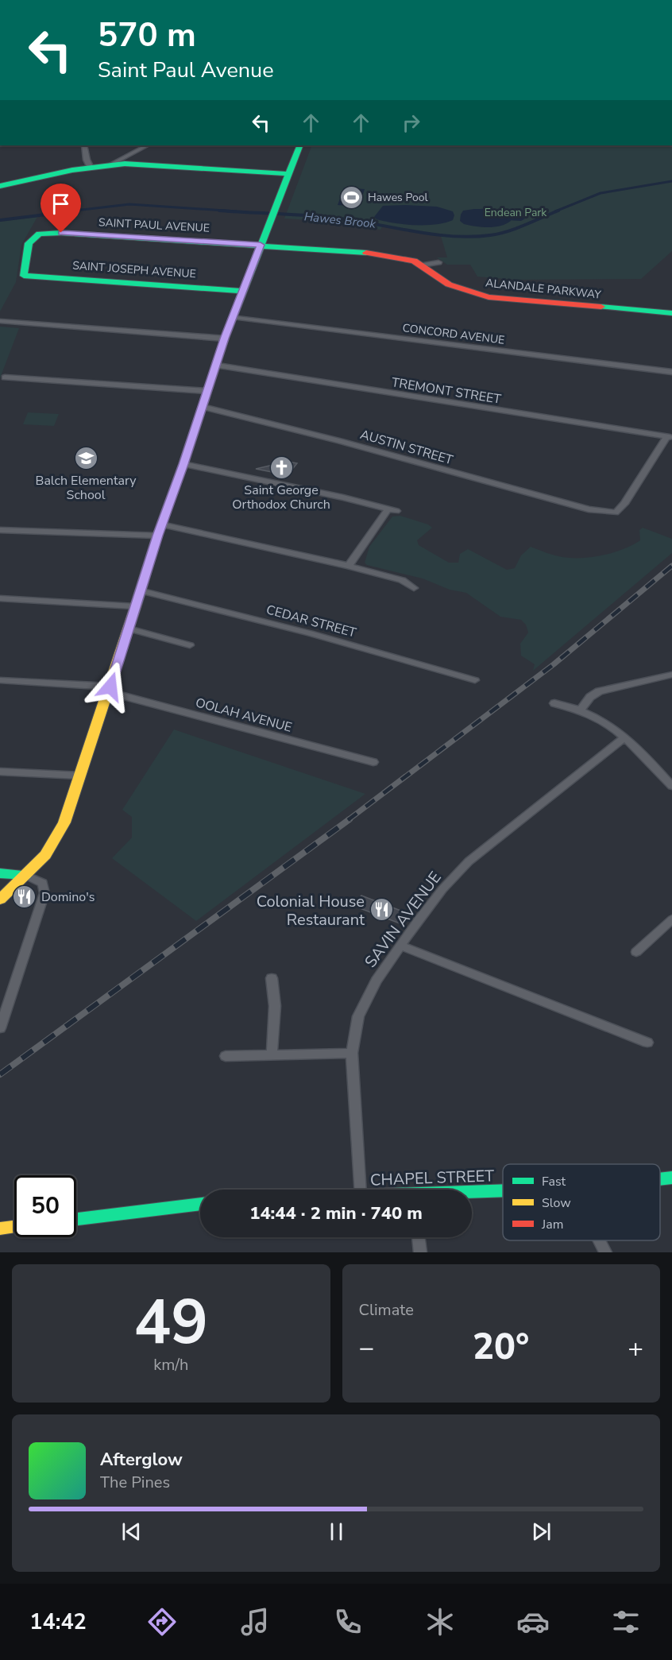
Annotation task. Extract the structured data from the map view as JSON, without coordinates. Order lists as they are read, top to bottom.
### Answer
{
  "streets": {
    "main road": [
      "SAINT PAUL AVENUE",
      "SAINT JOSEPH AVENUE",
      "ALANDALE PARKWAY",
      "CHAPEL STREET"
    ],
    "street": [
      "CONCORD AVENUE",
      "TREMONT STREET",
      "AUSTIN STREET",
      "CEDAR STREET",
      "OOLAH AVENUE",
      "SAVIN AVENUE"
    ]
  },
  "crossings": [
    ["SAINT PAUL AVENUE", "SAINT JOSEPH AVENUE"],
    ["SAINT PAUL AVENUE", "ALANDALE PARKWAY"],
    ["TREMONT STREET", "AUSTIN STREET"]
  ],
  "water": ["Hawes Brook"],
  "parks": ["Endean Park"],
  "places": {
    "sports": ["Hawes Pool"],
    "school or university": ["Balch Elementary School"],
    "church": ["Saint George Orthodox Church"],
    "restaurant": ["Domino's", "Colonial House Restaurant"]
  },
  "legend": ["Fast", "Slow", "Jam"],
  "page": {
    "turn": ["570 m", "Saint Paul Avenue"],
    "limit": "50",
    "trip": "14:44 · 2 min · 740 m",
    "tile": [
      ["49", "km/h"],
      "Climate"
    ],
    "heat": ["−", "20°", "+"],
    "song": ["Afterglow", "The Pines"],
    "tabs": "14:42"
  }
}
